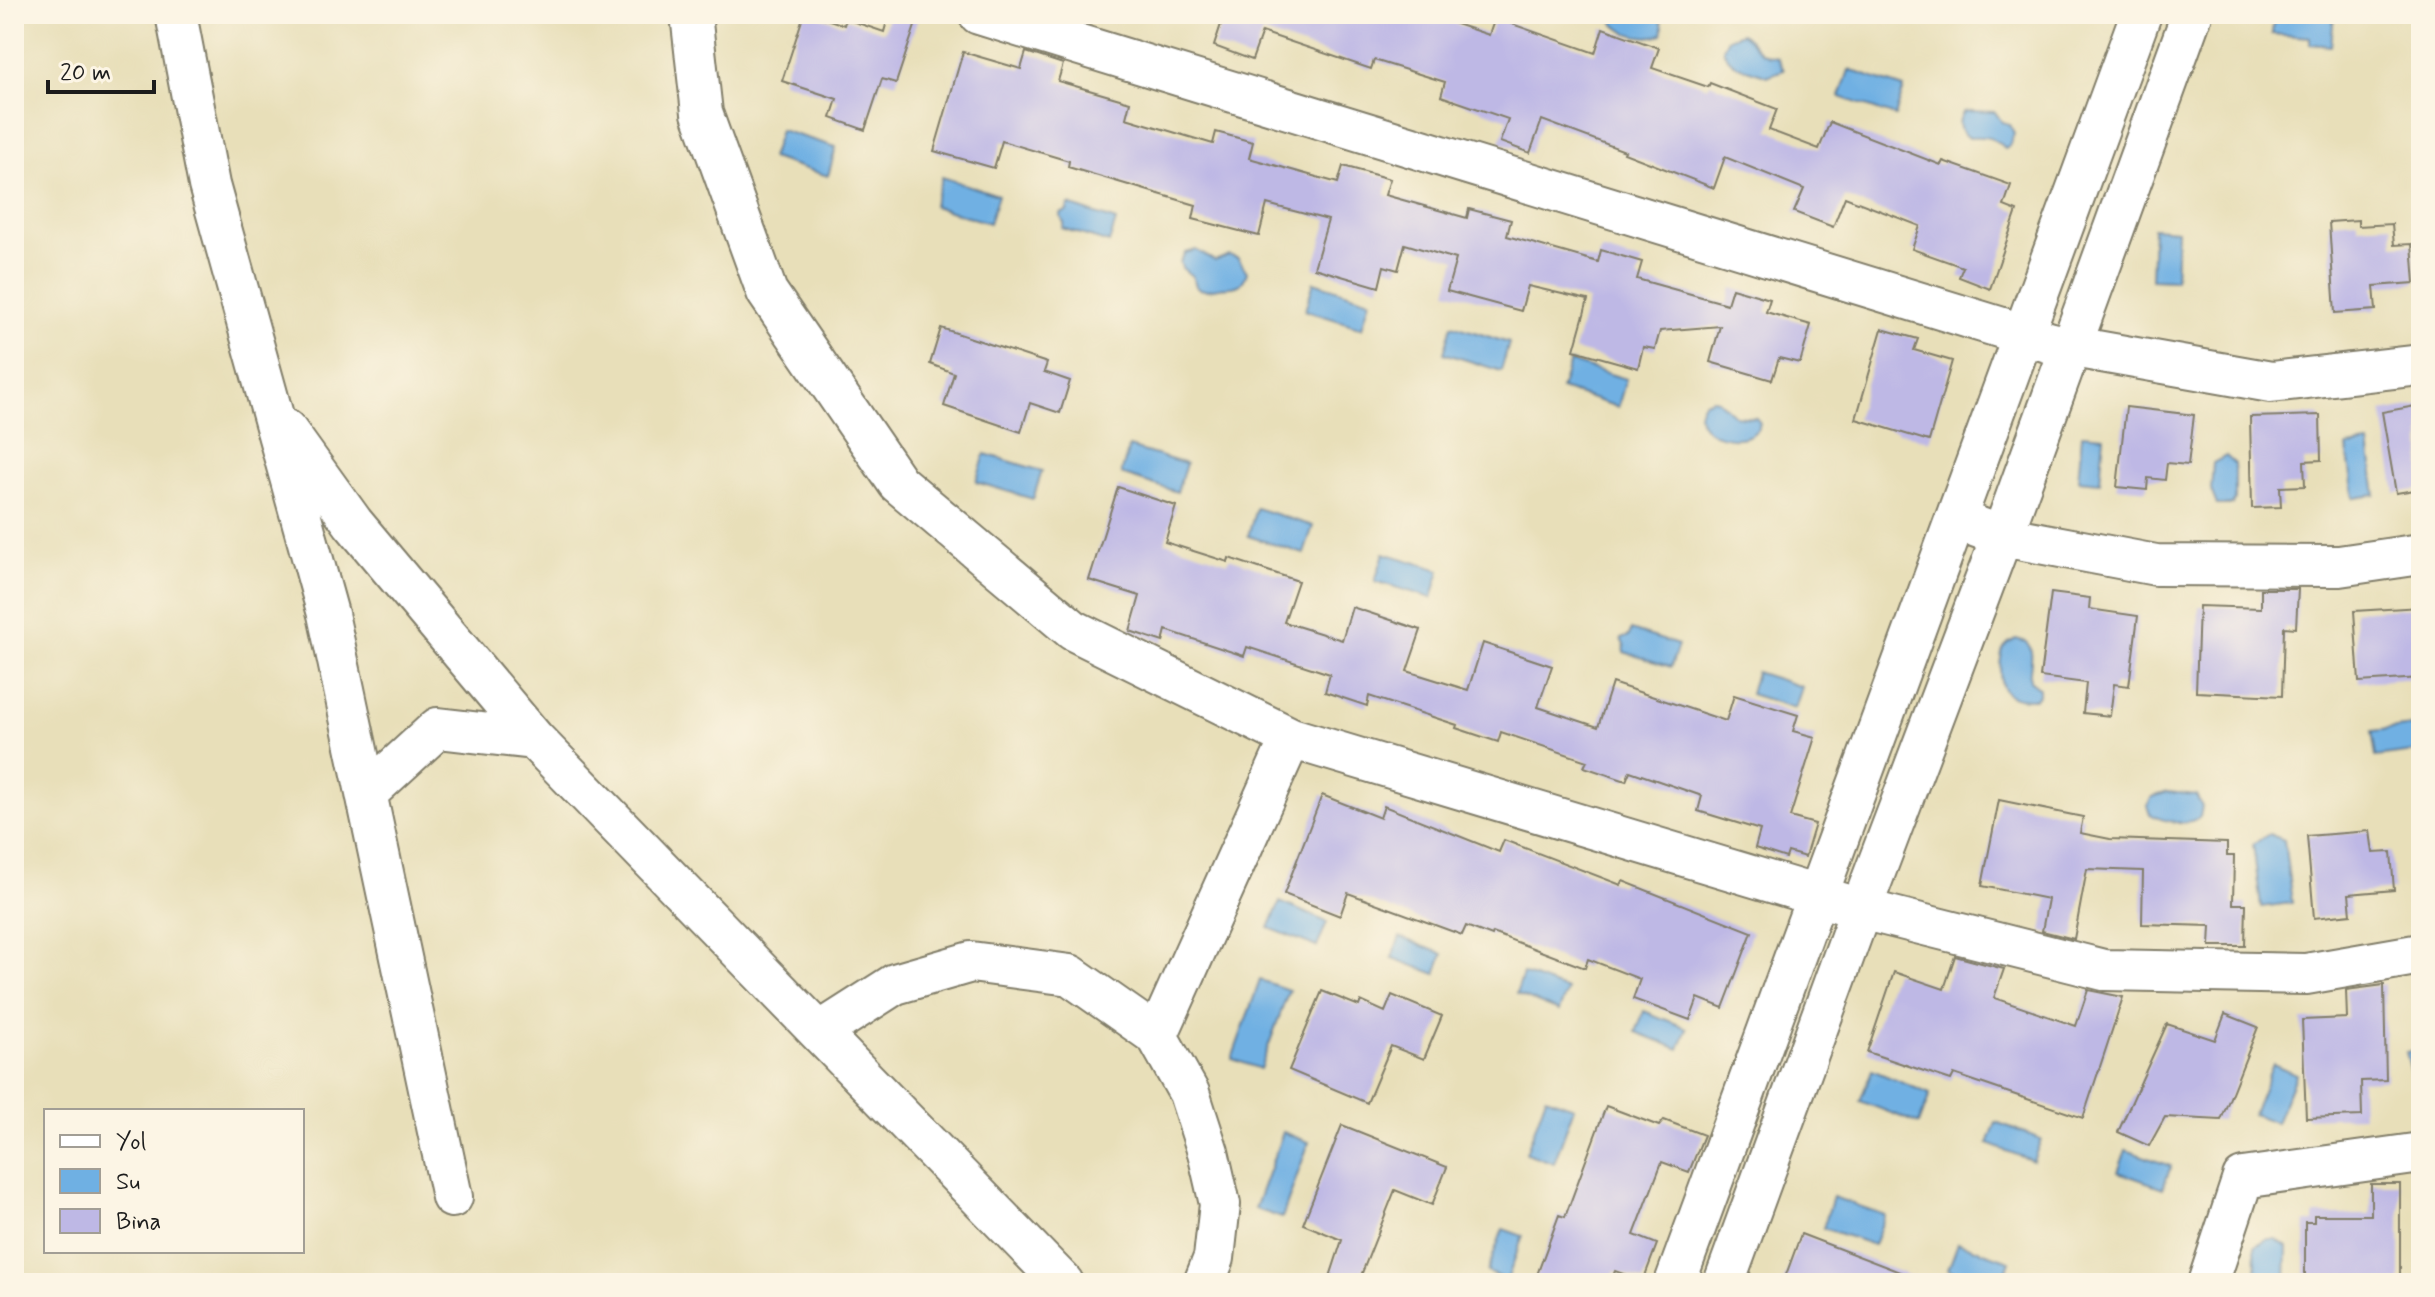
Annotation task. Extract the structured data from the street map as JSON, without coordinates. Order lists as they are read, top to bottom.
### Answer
{
  "legend": ["Yol", "Su", "Bina"],
  "scale_bar": "20 m"
}
